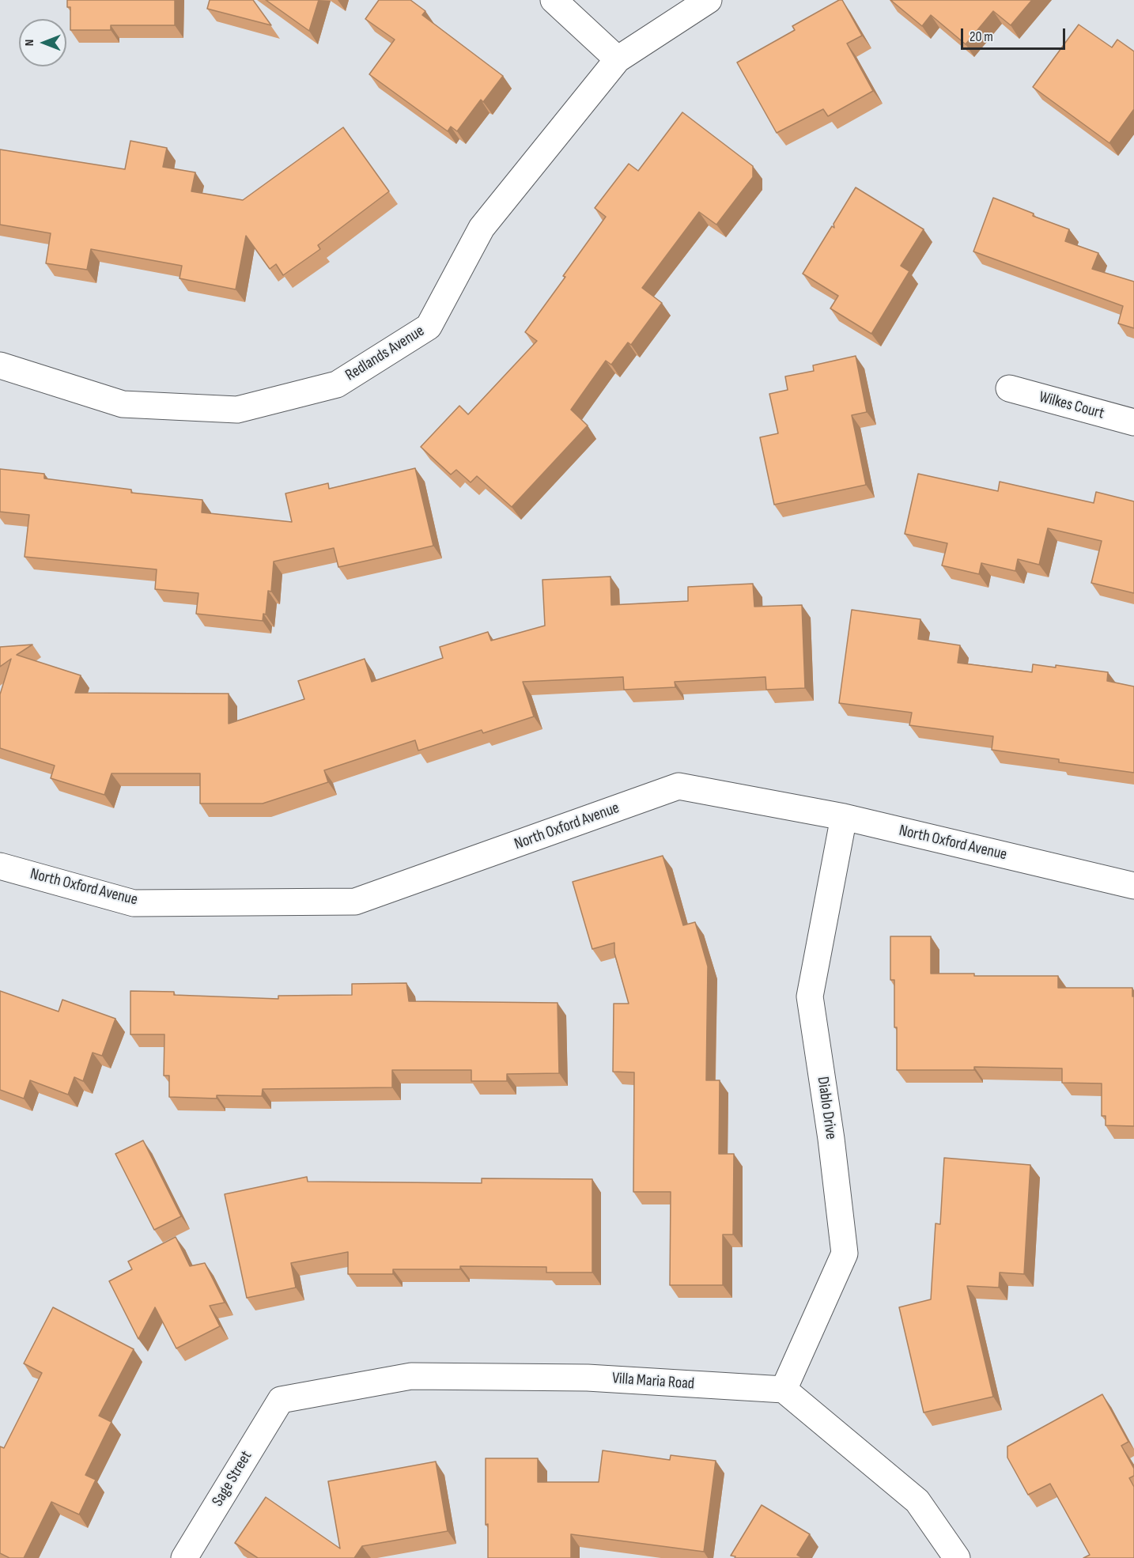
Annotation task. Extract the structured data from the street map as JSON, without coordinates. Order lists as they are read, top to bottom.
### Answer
{
  "streets": {
    "street": [
      "Redlands Avenue",
      "Wilkes Court",
      "North Oxford Avenue",
      "Diablo Drive",
      "Villa Maria Road",
      "Sage Street"
    ]
  },
  "crossings": [
    ["North Oxford Avenue", "Diablo Drive"],
    ["Diablo Drive", "Villa Maria Road"],
    ["Villa Maria Road", "Sage Street"]
  ],
  "scale_bar": "20 m",
  "north": "left"
}
